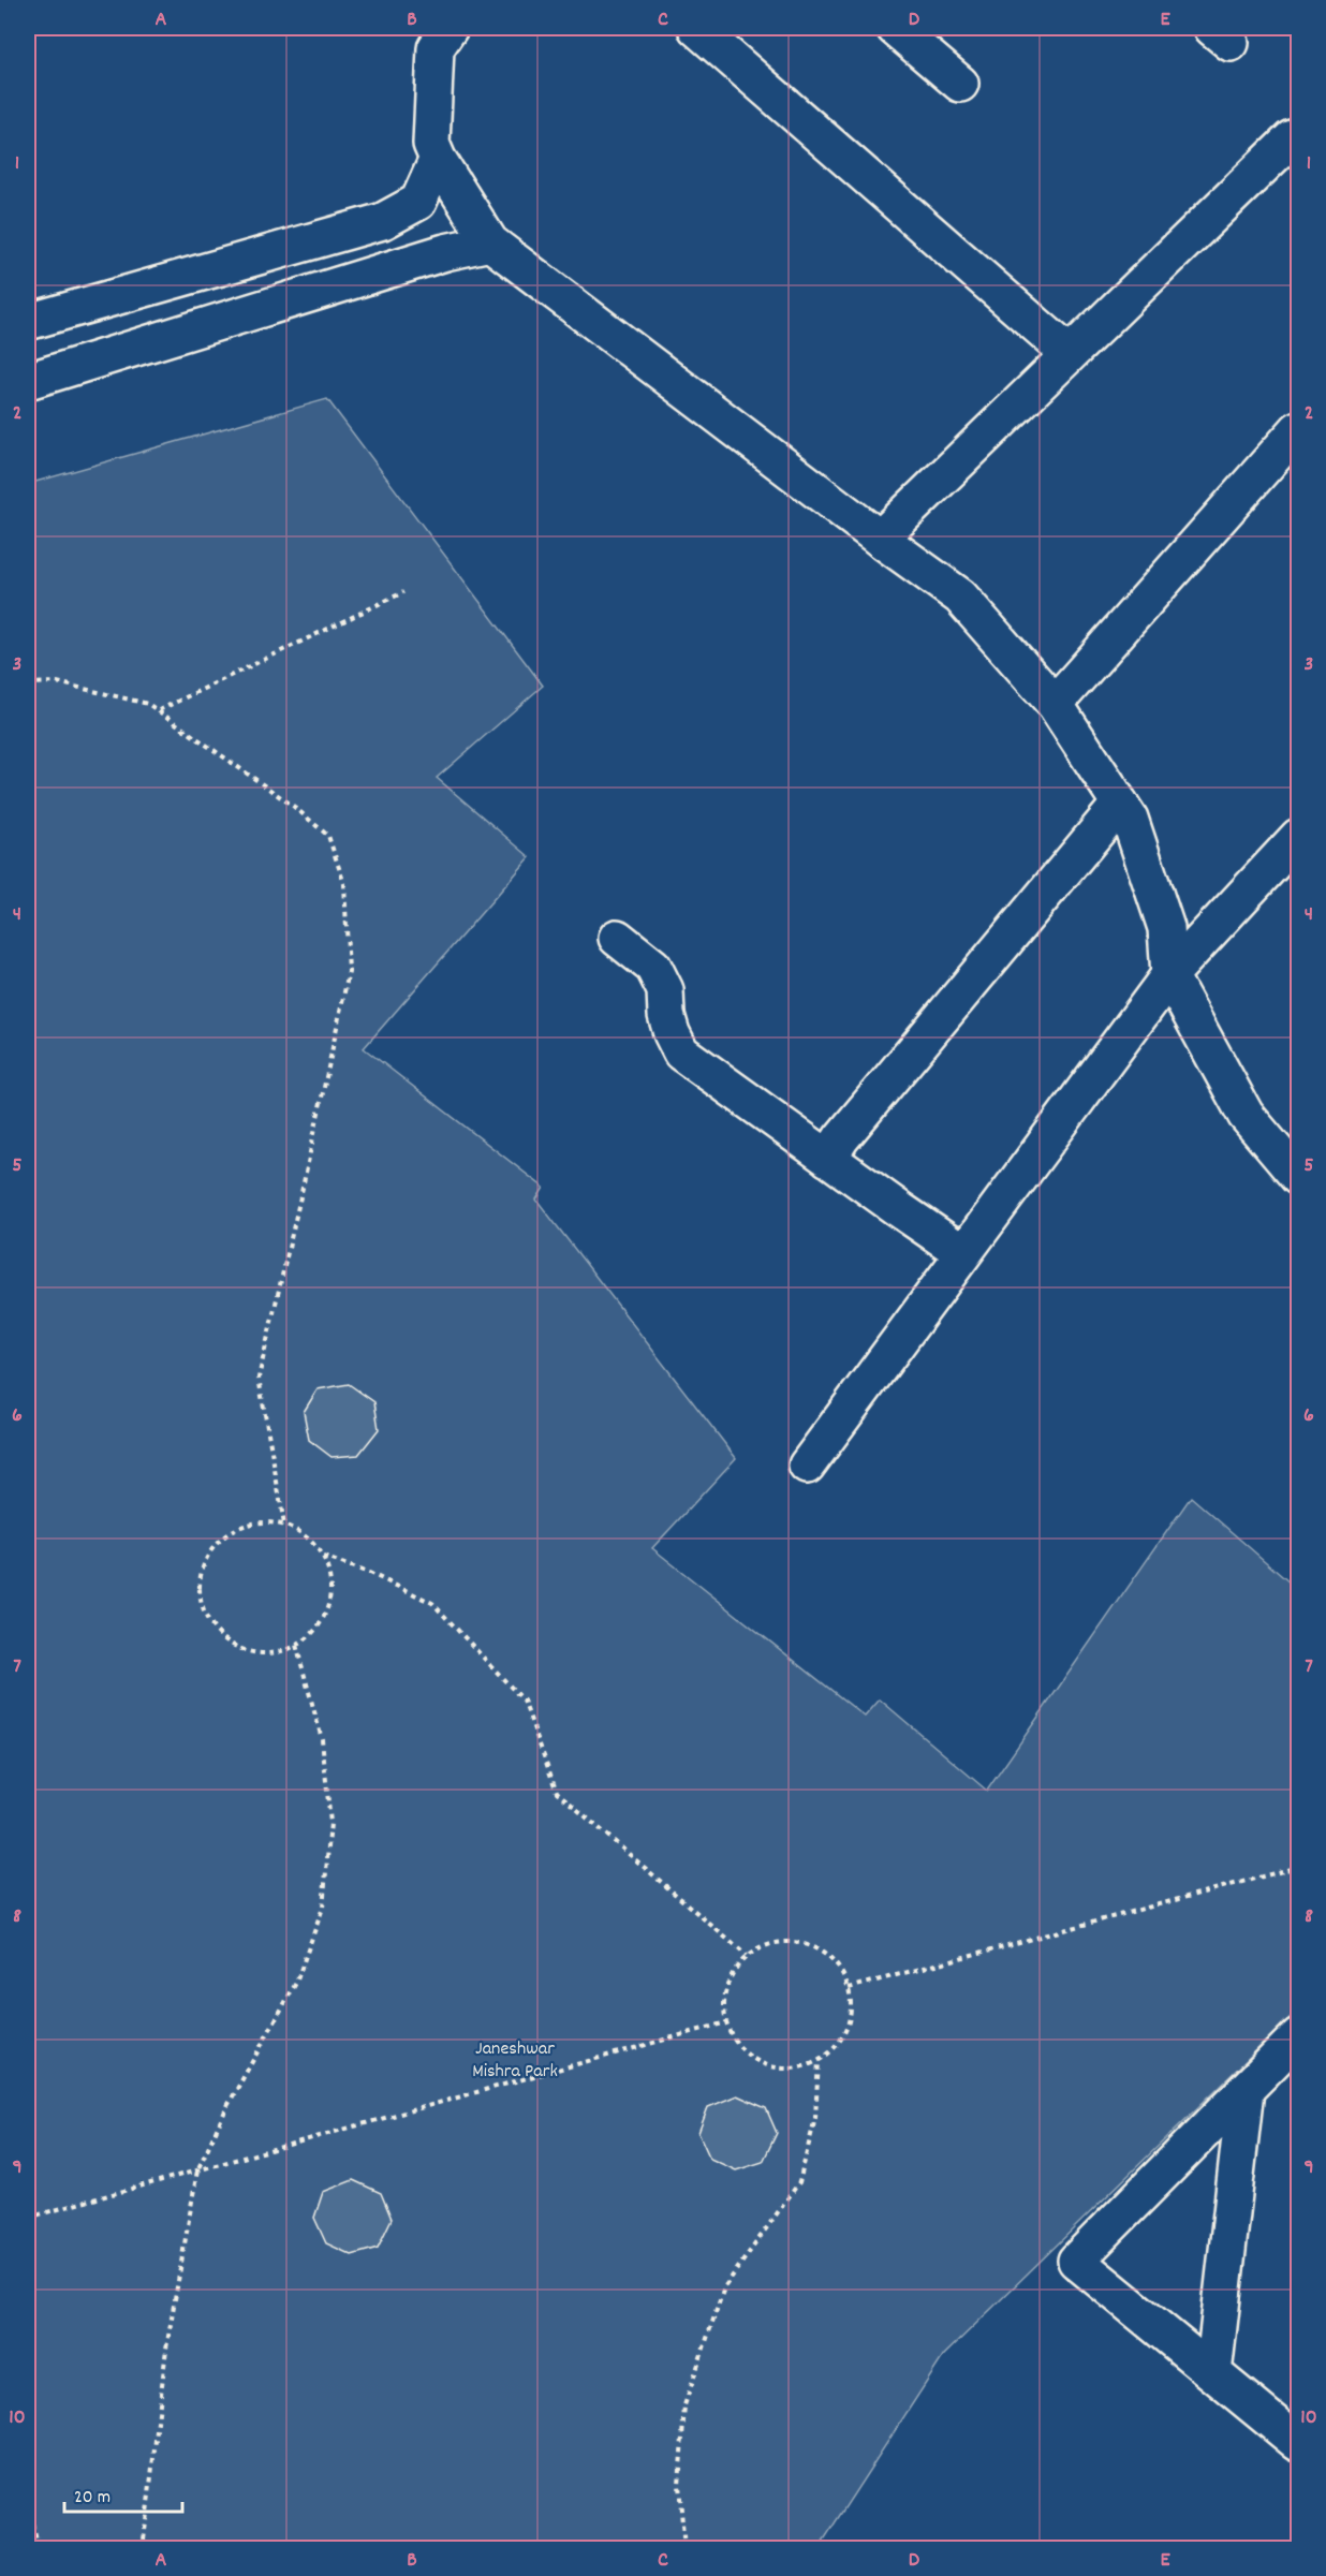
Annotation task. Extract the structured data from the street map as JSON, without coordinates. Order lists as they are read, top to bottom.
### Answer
{
  "parks": ["Janeshwar Mishra Park"],
  "scale_bar": "20 m",
  "grid": {
    "columns": [
      "A",
      "B",
      "C",
      "D",
      "E"
    ],
    "rows": [
      "1",
      "2",
      "3",
      "4",
      "5",
      "6",
      "7",
      "8",
      "9",
      "10"
    ]
  }
}
